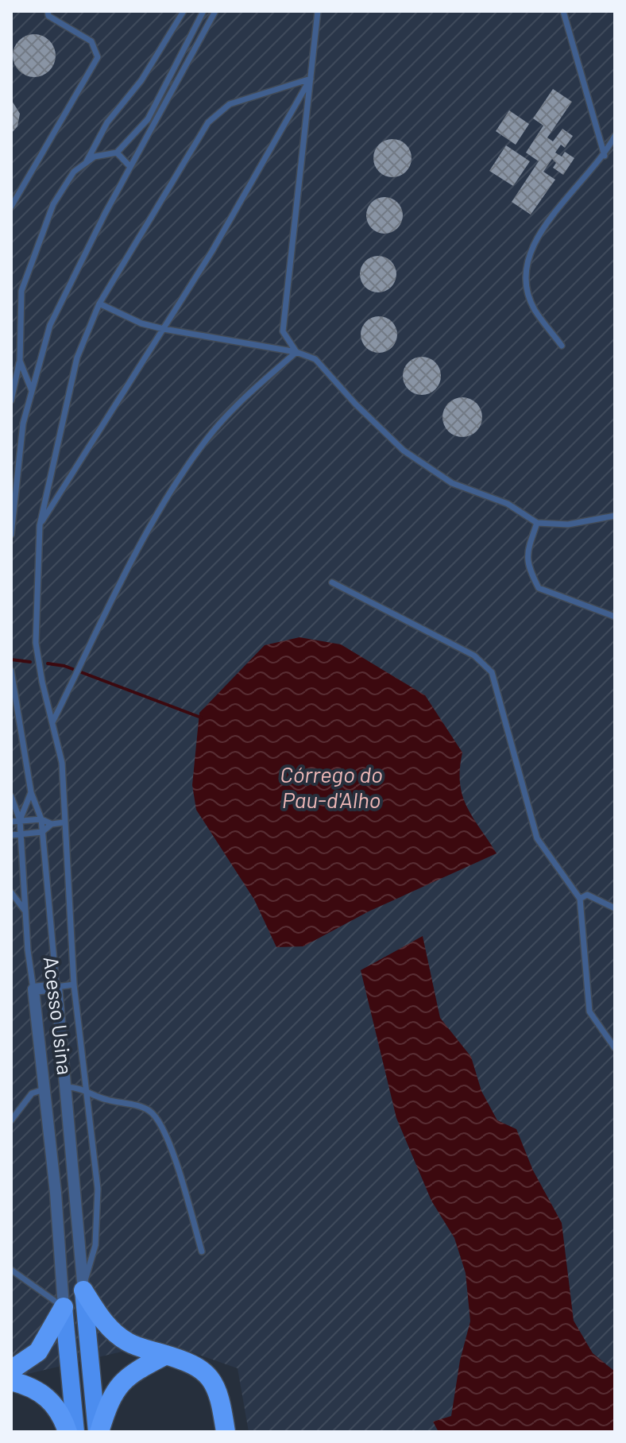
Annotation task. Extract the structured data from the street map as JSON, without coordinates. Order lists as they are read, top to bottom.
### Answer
{
  "streets": {
    "main road": ["Acesso Usina"]
  },
  "water": ["Córrego do Pau-d'Alho"]
}
